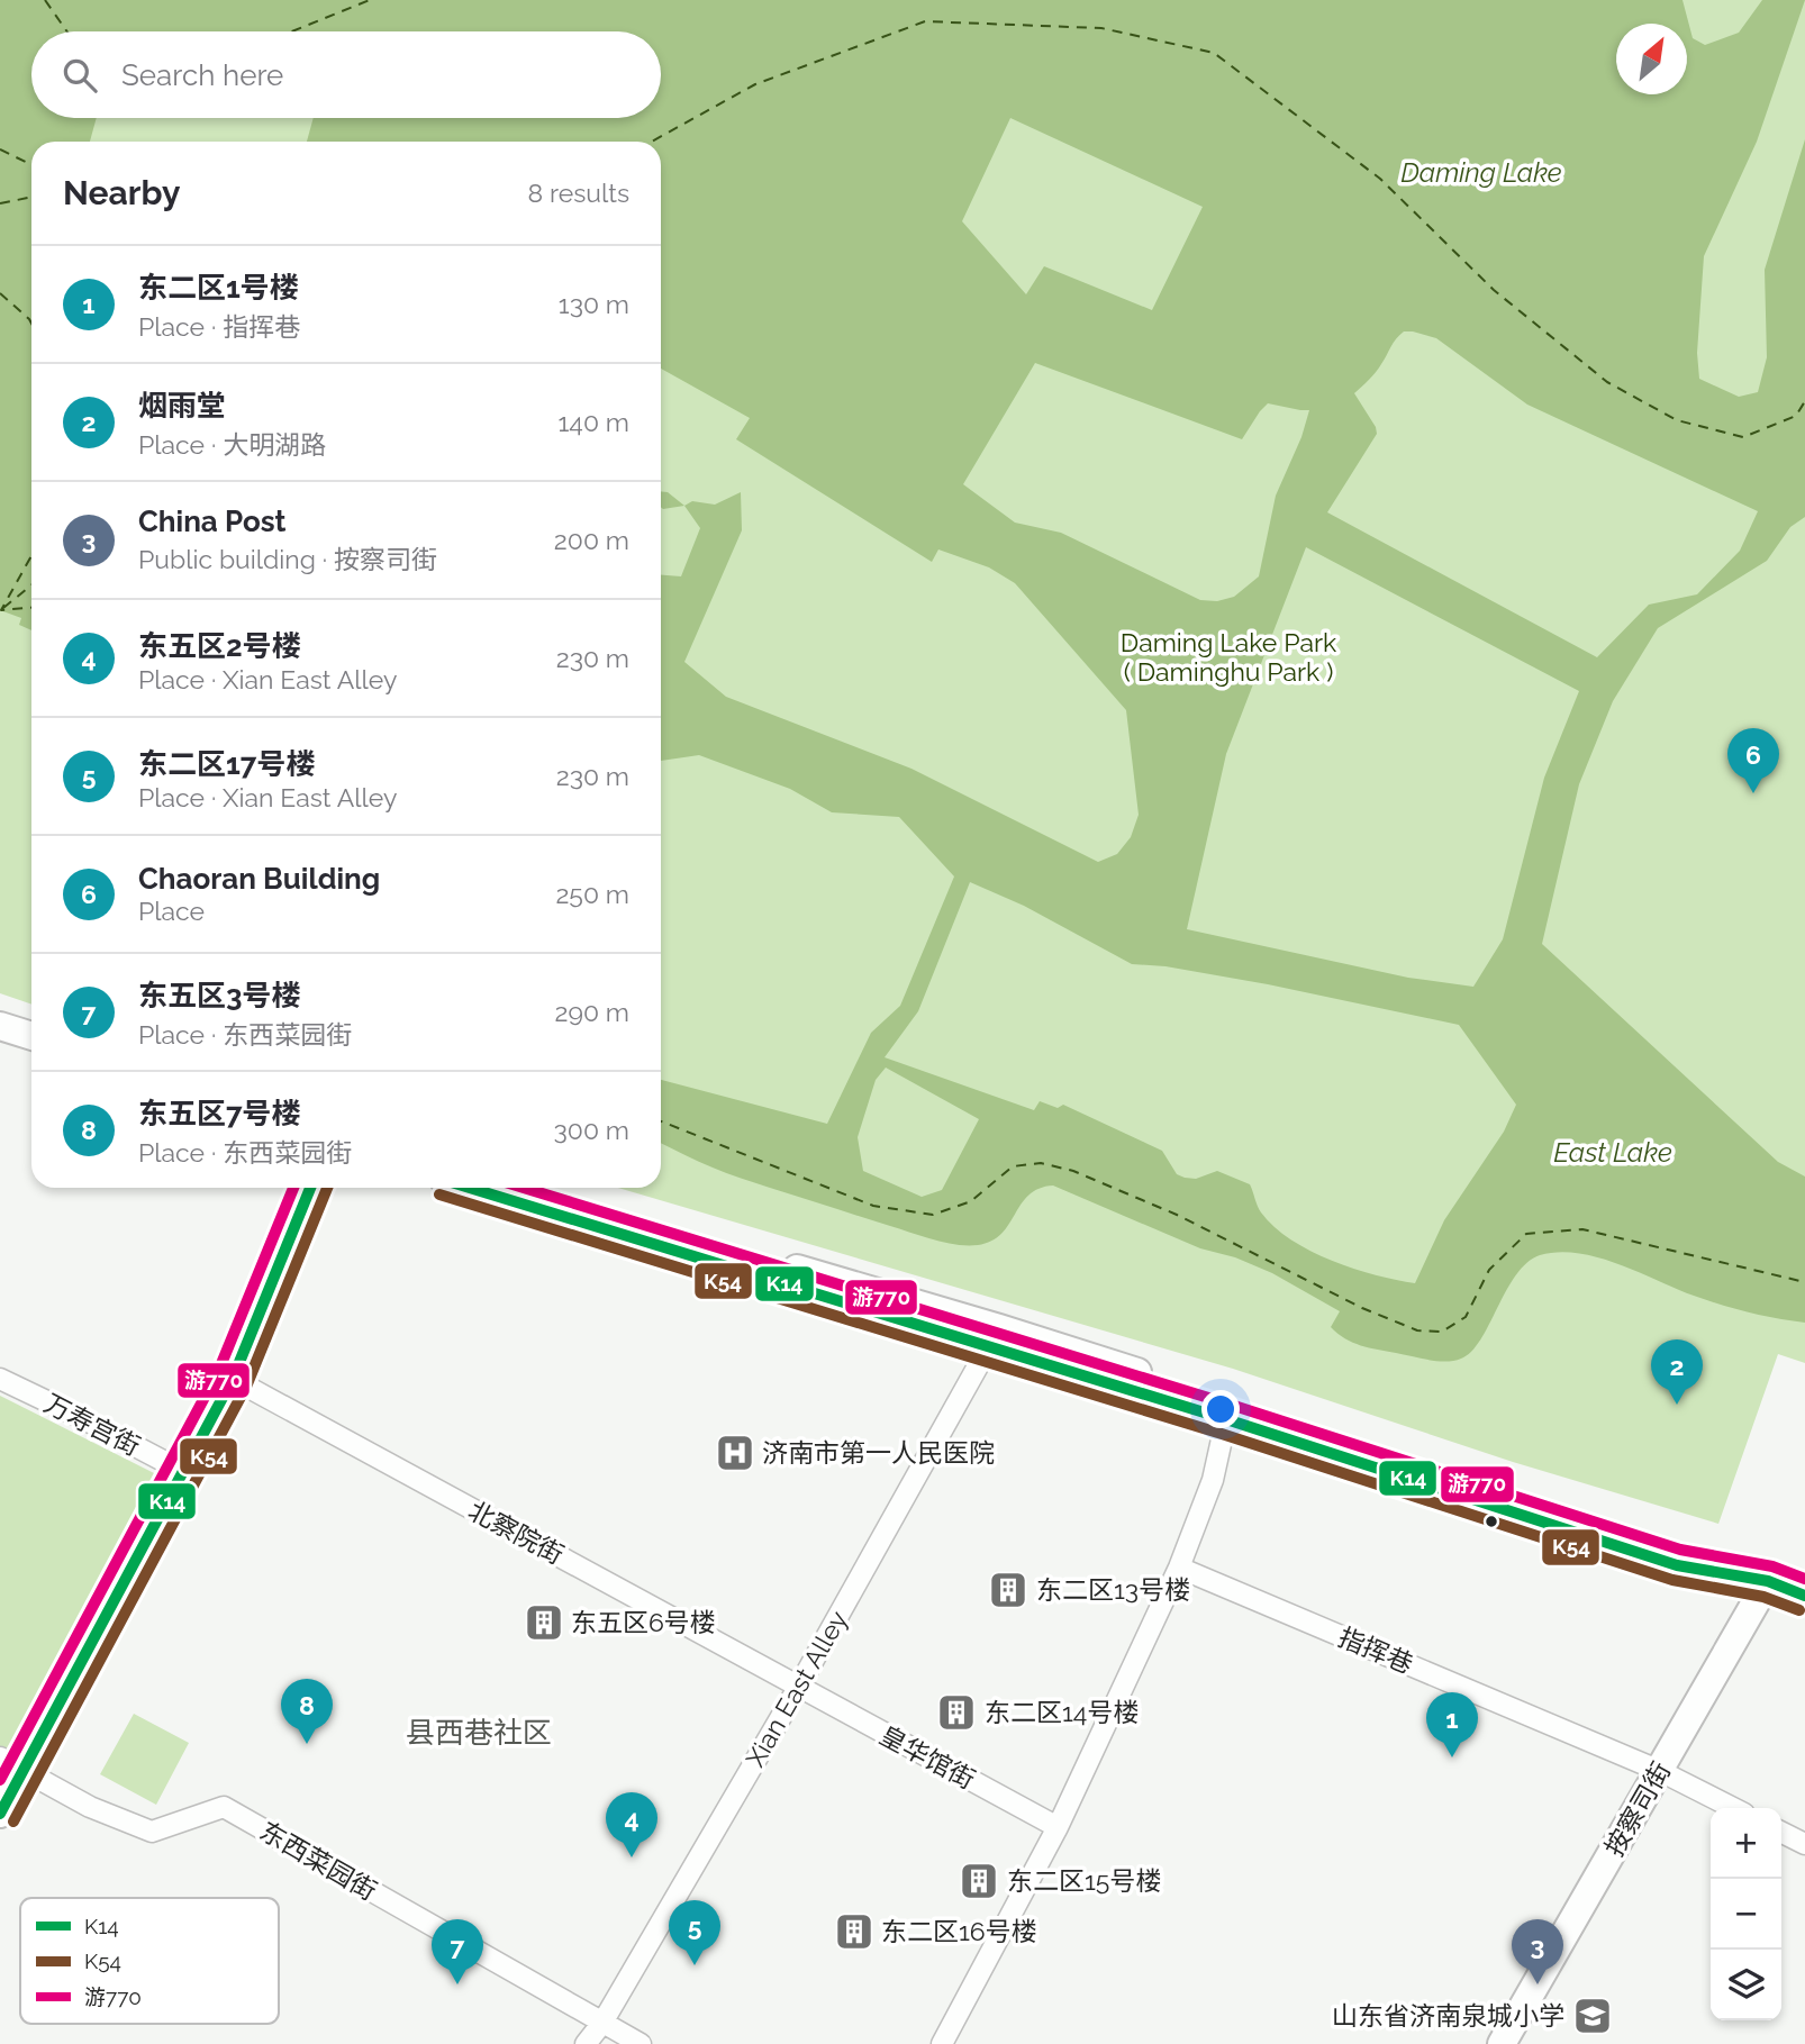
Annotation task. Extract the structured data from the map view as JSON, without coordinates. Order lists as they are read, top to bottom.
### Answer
{
  "streets": {
    "main road": ["按察司街"],
    "street": [
      "万寿宫街",
      "北察院街",
      "指挥巷",
      "Xian East Alley",
      "皇华馆街",
      "东西菜园街"
    ]
  },
  "crossings": [
    ["北察院街", "Xian East Alley"],
    ["北察院街", "皇华馆街"],
    ["指挥巷", "按察司街"],
    ["Xian East Alley", "皇华馆街"],
    ["Xian East Alley", "东西菜园街"]
  ],
  "districts": ["县西巷社区"],
  "water": ["Daming Lake", "East Lake"],
  "parks": ["Daming Lake Park ( Daminghu Park )"],
  "places": {
    "hospital": ["济南市第一人民医院"],
    "building": [
      "东二区13号楼",
      "东五区6号楼",
      "东二区14号楼",
      "东二区15号楼",
      "东二区16号楼"
    ],
    "school or university": ["山东省济南泉城小学"]
  },
  "lines": ["transit line K14", "transit line K54", "transit line 游770"],
  "legend": ["K14", "K54", "游770"],
  "north": "top right",
  "page": {
    "search": "Search here",
    "heading": ["Nearby", "8 results"],
    "list": [
      {
        "mark": "1",
        "name": "东二区1号楼",
        "note": "Place · 指挥巷",
        "value": "130 m"
      },
      {
        "mark": "2",
        "name": "烟雨堂",
        "note": "Place · 大明湖路",
        "value": "140 m"
      },
      {
        "mark": "3",
        "name": "China Post",
        "note": "Public building · 按察司街",
        "value": "200 m"
      },
      {
        "mark": "4",
        "name": "东五区2号楼",
        "note": "Place · Xian East Alley",
        "value": "230 m"
      },
      {
        "mark": "5",
        "name": "东二区17号楼",
        "note": "Place · Xian East Alley",
        "value": "230 m"
      },
      {
        "mark": "6",
        "name": "Chaoran Building",
        "note": "Place",
        "value": "250 m"
      },
      {
        "mark": "7",
        "name": "东五区3号楼",
        "note": "Place · 东西菜园街",
        "value": "290 m"
      },
      {
        "mark": "8",
        "name": "东五区7号楼",
        "note": "Place · 东西菜园街",
        "value": "300 m"
      }
    ],
    "pins": [
      "6",
      "2",
      "8",
      "1",
      "4",
      "5",
      "3",
      "7"
    ],
    "map_buttons": ["+", "−"]
  }
}
